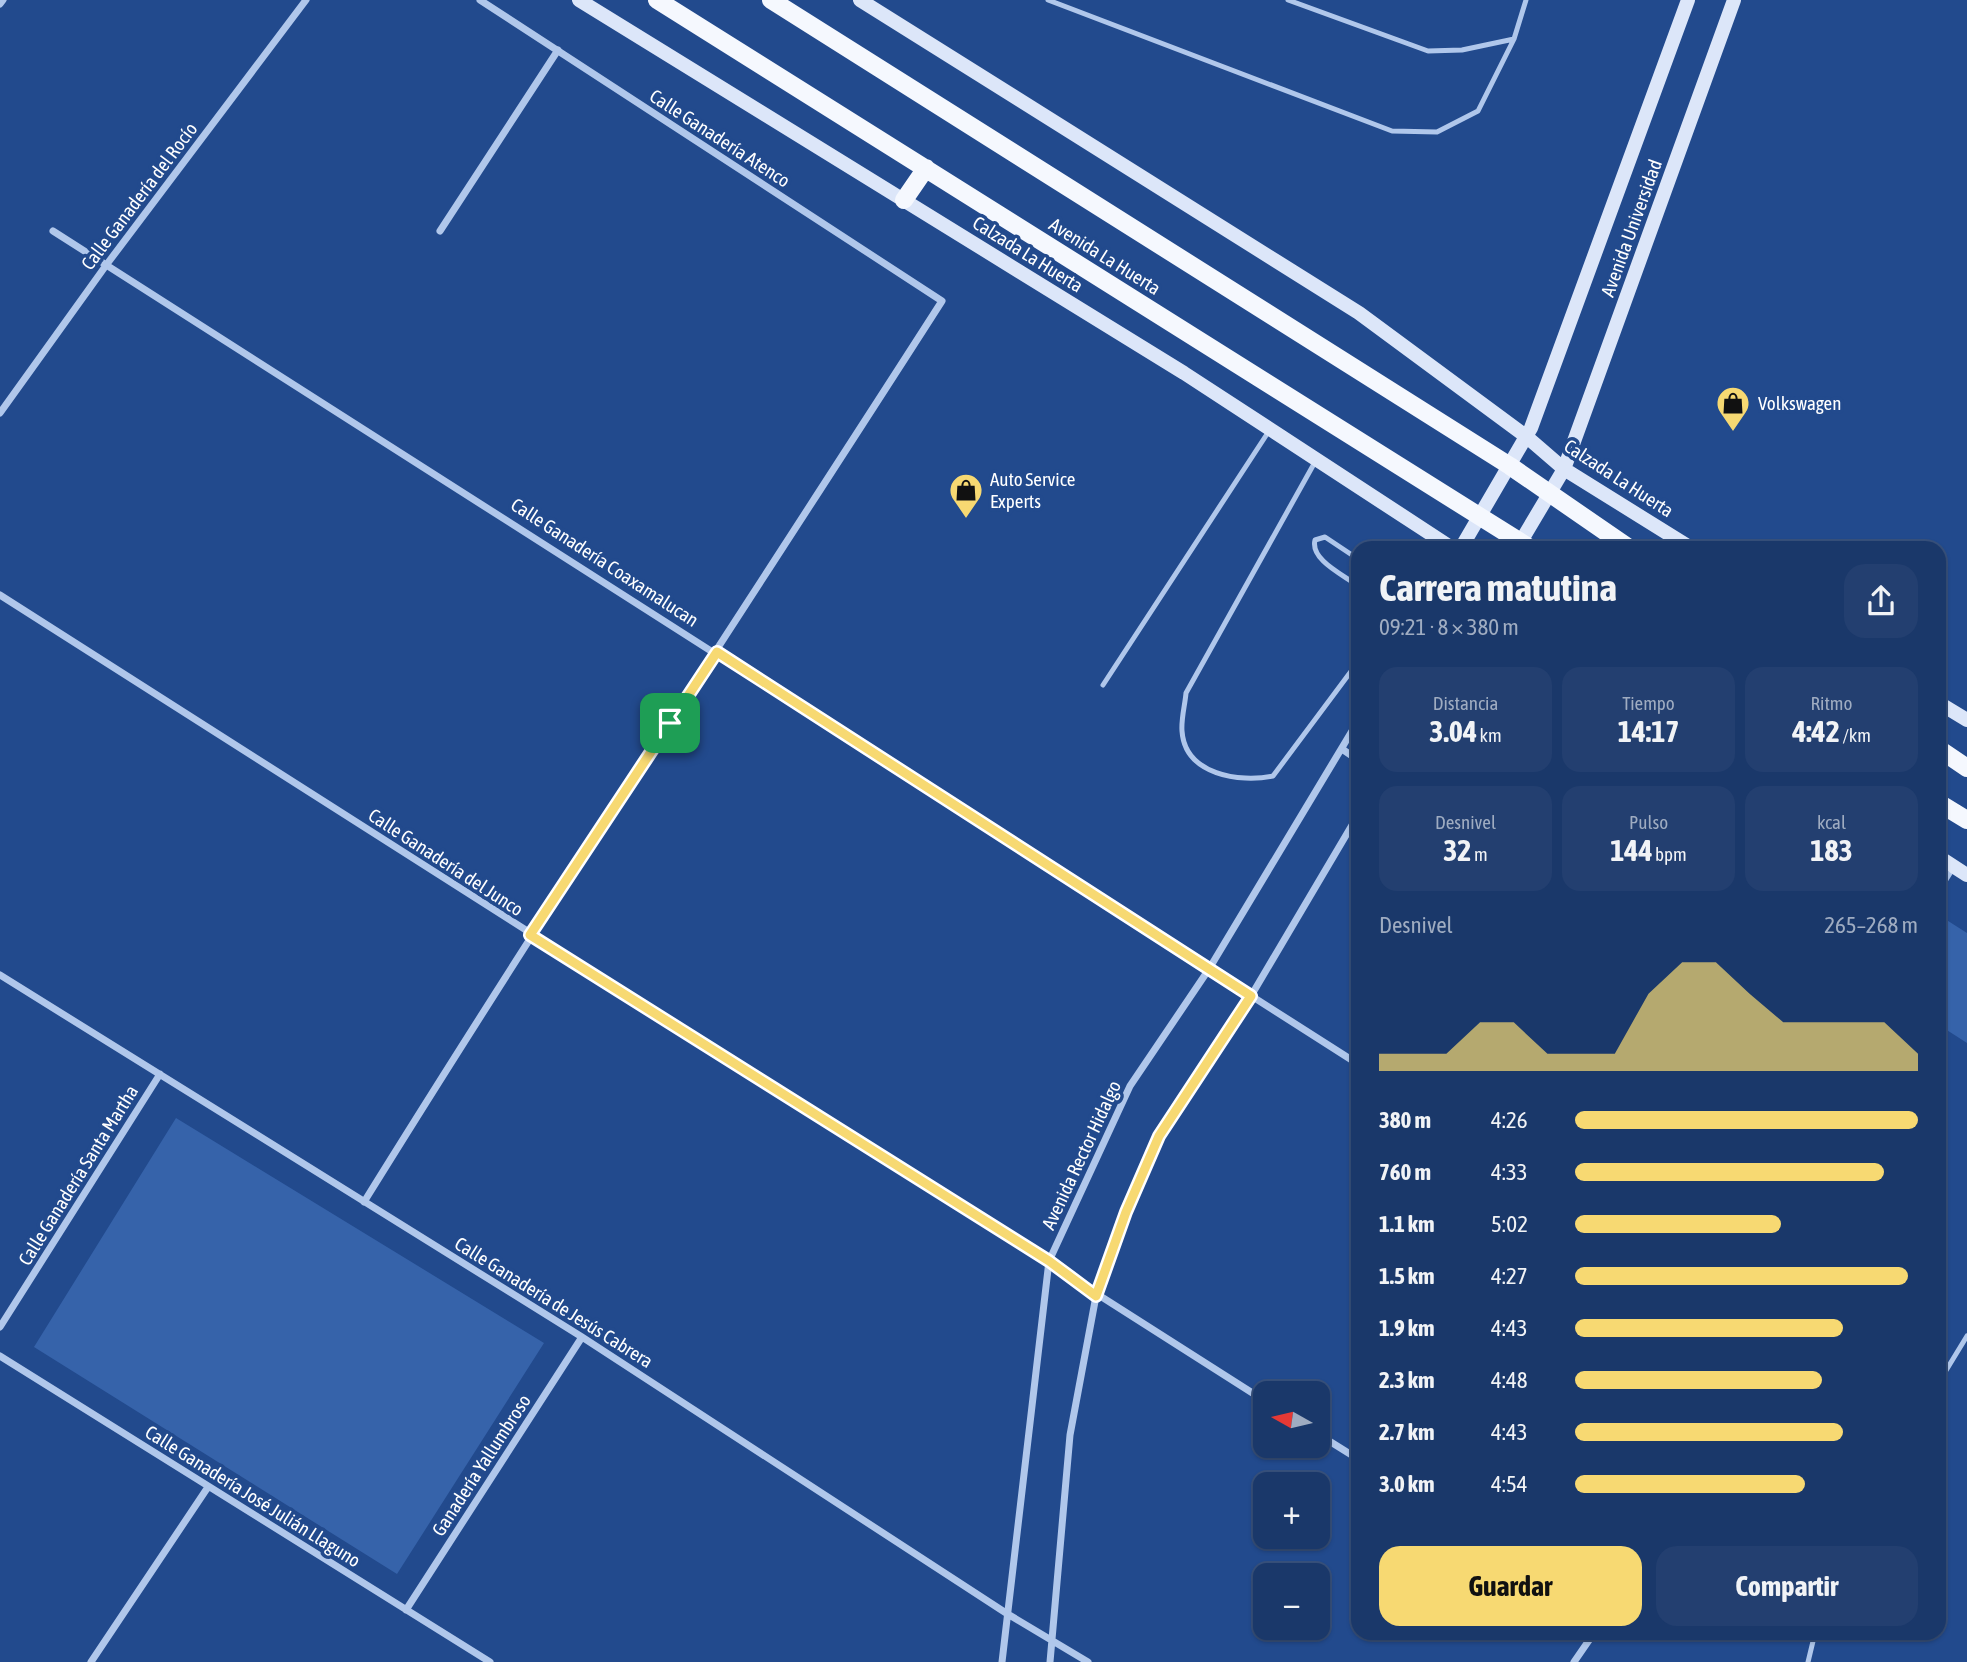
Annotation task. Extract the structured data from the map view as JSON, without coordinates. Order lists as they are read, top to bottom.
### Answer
{
  "streets": {
    "main road": ["Avenida La Huerta"],
    "street": [
      "Calle Ganadería Atenco",
      "Calle Ganadería del Rocío",
      "Avenida Universidad",
      "Calzada La Huerta",
      "Calle Ganadería Coaxamalucan",
      "Calle Ganadería del Junco",
      "Avenida Rector Hidalgo",
      "Calle Ganadería Santa Martha",
      "Calle Ganadería de Jesús Cabrera",
      "Ganadería Yallumbroso",
      "Calle Ganadería José Julián Llaguno"
    ]
  },
  "crossings": [
    ["Calle Ganadería Atenco", "Calle Ganadería Coaxamalucan"],
    ["Calle Ganadería del Rocío", "Calle Ganadería Coaxamalucan"],
    ["Avenida Universidad", "Calzada La Huerta"],
    ["Avenida Universidad", "Avenida La Huerta"],
    ["Calle Ganadería Coaxamalucan", "Avenida Rector Hidalgo"],
    ["Calle Ganadería del Junco", "Avenida Rector Hidalgo"],
    ["Avenida Rector Hidalgo", "Calle Ganadería de Jesús Cabrera"],
    ["Calle Ganadería Santa Martha", "Calle Ganadería de Jesús Cabrera"],
    ["Calle Ganadería de Jesús Cabrera", "Ganadería Yallumbroso"],
    ["Ganadería Yallumbroso", "Calle Ganadería José Julián Llaguno"]
  ],
  "places": {
    "shop": ["Volkswagen", "Auto Service Experts"]
  },
  "north": "left",
  "page": {
    "heading": ["Carrera matutina", "09:21 · 8 × 380 m"],
    "stats": [
      ["Distancia", "3.04 km"],
      ["Tiempo", "14:17"],
      ["Ritmo", "4:42 /km"],
      ["Desnivel", "32 m"],
      ["Pulso", "144 bpm"],
      ["kcal", "183"]
    ],
    "chart": ["Desnivel", "265–268 m"],
    "list": [
      {
        "name": "380 m",
        "note": "4:26"
      },
      {
        "name": "760 m",
        "note": "4:33"
      },
      {
        "name": "1.1 km",
        "note": "5:02"
      },
      {
        "name": "1.5 km",
        "note": "4:27"
      },
      {
        "name": "1.9 km",
        "note": "4:43"
      },
      {
        "name": "2.3 km",
        "note": "4:48"
      },
      {
        "name": "2.7 km",
        "note": "4:43"
      },
      {
        "name": "3.0 km",
        "note": "4:54"
      }
    ],
    "map_buttons": ["+", "−"],
    "buttons": ["Guardar", "Compartir"]
  }
}
